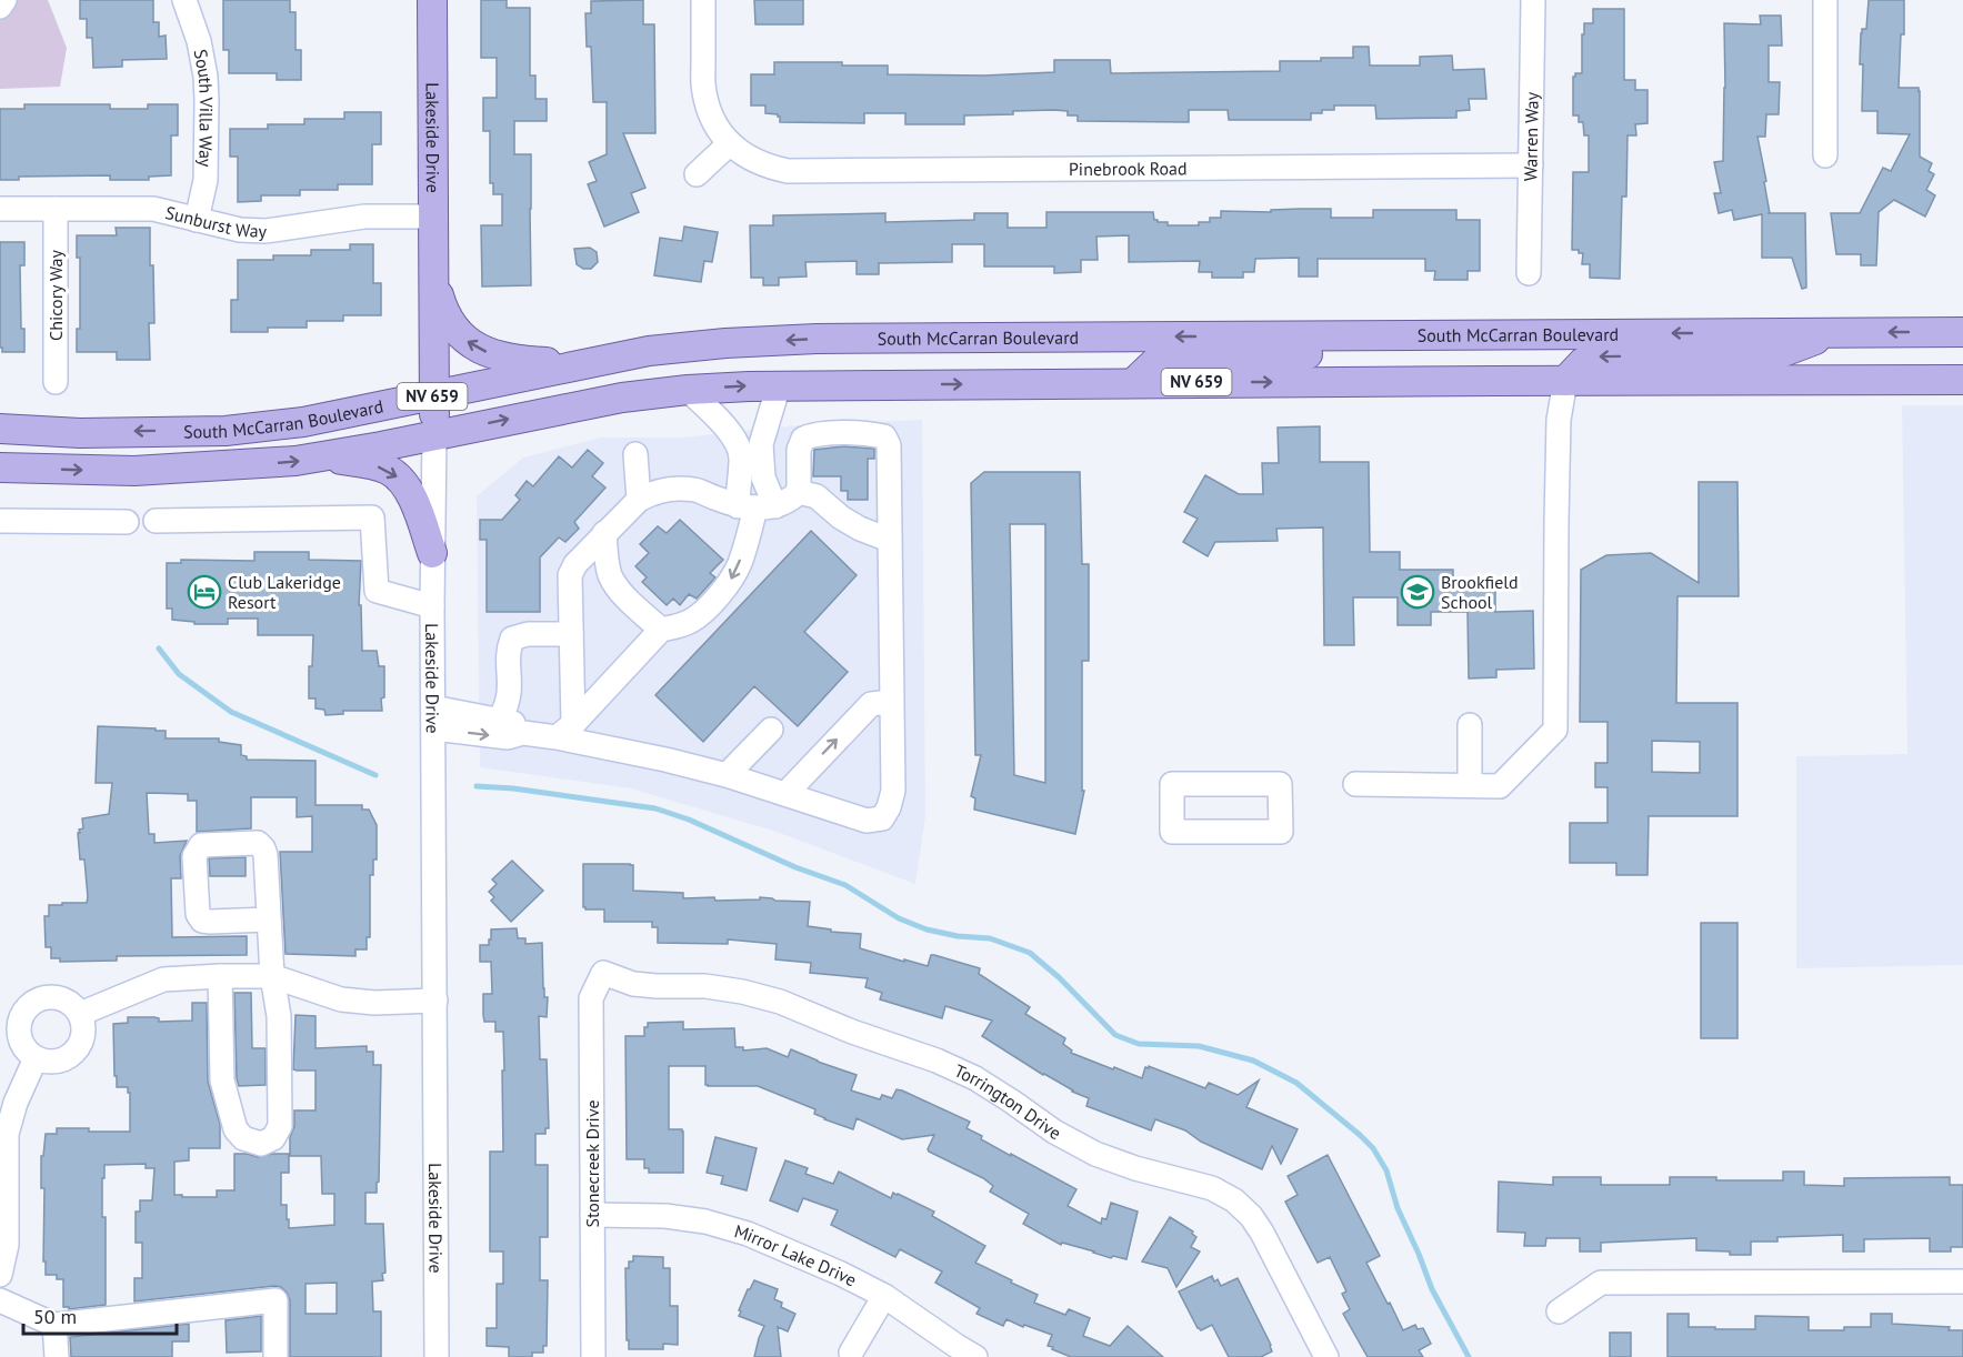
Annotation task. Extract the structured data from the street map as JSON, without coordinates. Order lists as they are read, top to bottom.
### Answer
{
  "streets": {
    "main road": ["Lakeside Drive", "South McCarran Boulevard", "NV 659"],
    "street": [
      "South Villa Way",
      "Warren Way",
      "Pinebrook Road",
      "Sunburst Way",
      "Chicory Way",
      "Torrington Drive",
      "Stonecreek Drive",
      "Mirror Lake Drive"
    ]
  },
  "crossings": [
    ["South Villa Way", "Sunburst Way"],
    ["Warren Way", "Pinebrook Road"],
    ["Lakeside Drive", "Sunburst Way"],
    ["Lakeside Drive", "South McCarran Boulevard"],
    ["Lakeside Drive", "NV 659"],
    ["Sunburst Way", "Chicory Way"],
    ["Torrington Drive", "Stonecreek Drive"],
    ["Stonecreek Drive", "Mirror Lake Drive"]
  ],
  "places": {
    "hotel": ["Club Lakeridge Resort"],
    "school or university": ["Brookfield School"]
  },
  "scale_bar": "50 m"
}
